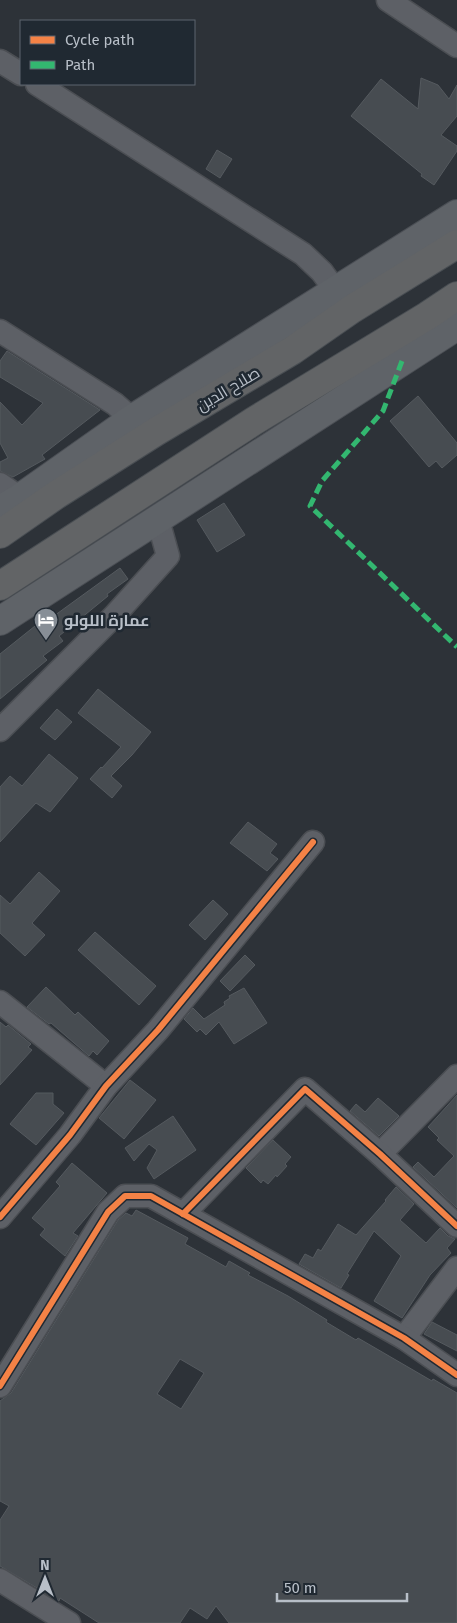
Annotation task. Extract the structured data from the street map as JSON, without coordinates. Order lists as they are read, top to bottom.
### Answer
{
  "streets": {
    "highway": ["صلاح الدين"]
  },
  "places": {
    "hotel": ["عمارة اللولو"]
  },
  "legend": ["Cycle path", "Path"],
  "scale_bar": "50 m",
  "north": "top"
}
